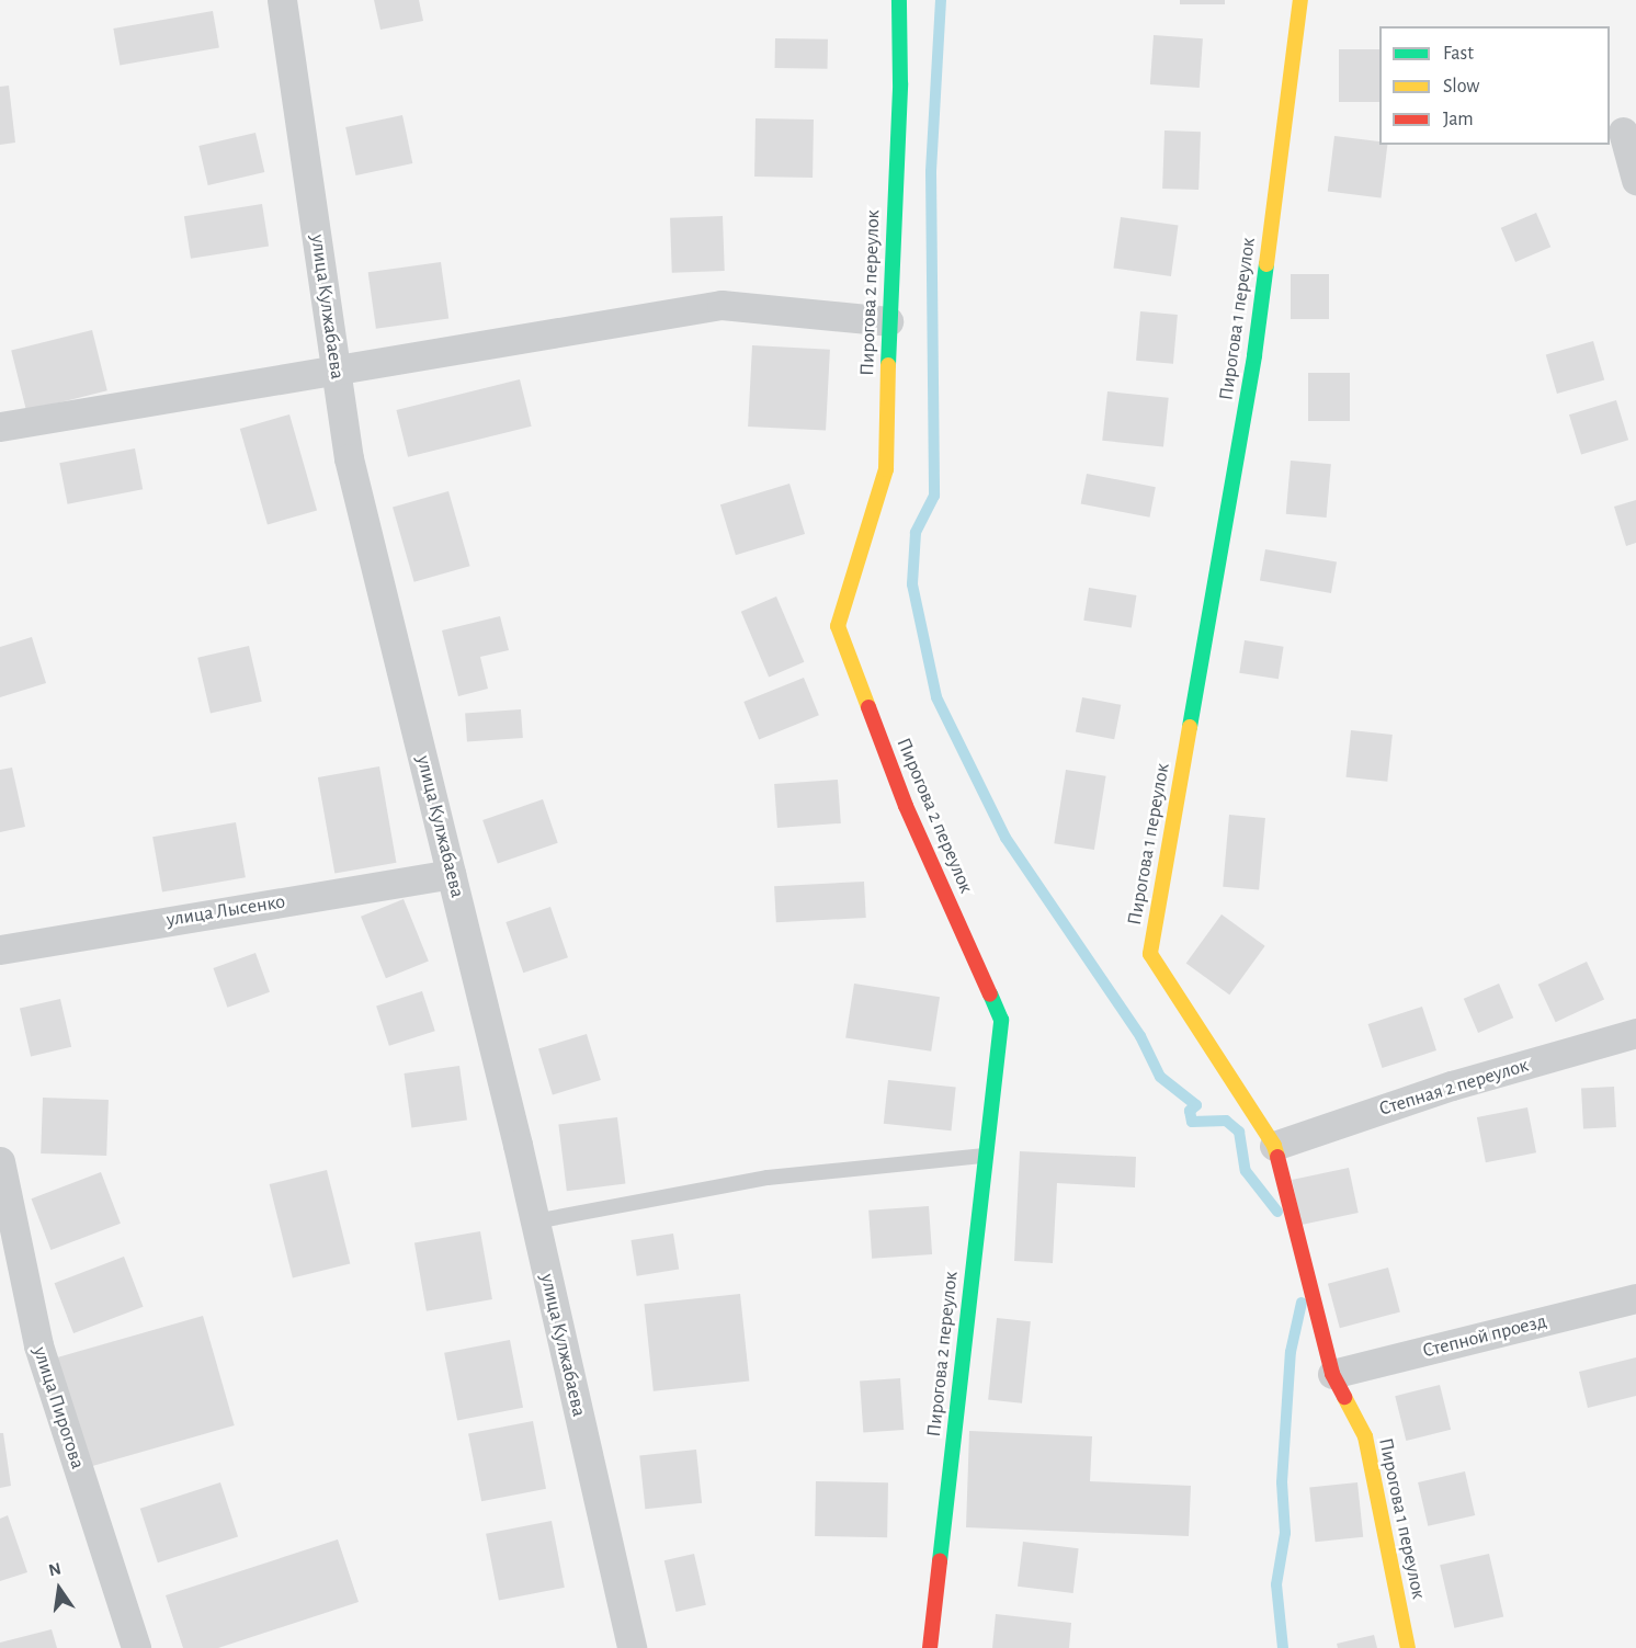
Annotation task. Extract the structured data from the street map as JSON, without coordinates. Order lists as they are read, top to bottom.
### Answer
{
  "streets": {
    "street": [
      "Пирогова 2 переулок",
      "улица Кулжабаева",
      "Пирогова 1 переулок",
      "улица Лысенко",
      "Степная 2 переулок",
      "Степной проезд",
      "улица Пирогова"
    ]
  },
  "crossings": [
    ["улица Кулжабаева", "улица Лысенко"],
    ["Пирогова 1 переулок", "Степная 2 переулок"],
    ["Пирогова 1 переулок", "Степной проезд"]
  ],
  "legend": ["Fast", "Slow", "Jam"],
  "north": "top"
}
